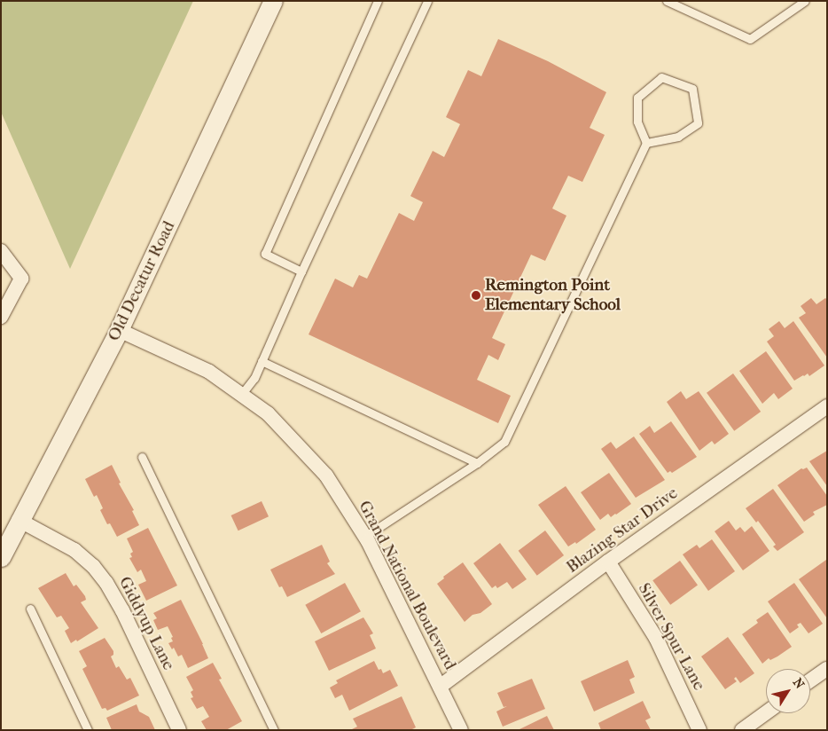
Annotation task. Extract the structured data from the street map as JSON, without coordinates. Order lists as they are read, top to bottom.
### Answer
{
  "streets": {
    "street": [
      "Old Decatur Road",
      "Blazing Star Drive",
      "Grand National Boulevard",
      "Giddyup Lane",
      "Silver Spur Lane"
    ]
  },
  "crossings": [
    ["Old Decatur Road", "Grand National Boulevard"],
    ["Old Decatur Road", "Giddyup Lane"],
    ["Blazing Star Drive", "Grand National Boulevard"],
    ["Blazing Star Drive", "Silver Spur Lane"]
  ],
  "places": ["Remington Point Elementary School"],
  "north": "top right"
}
